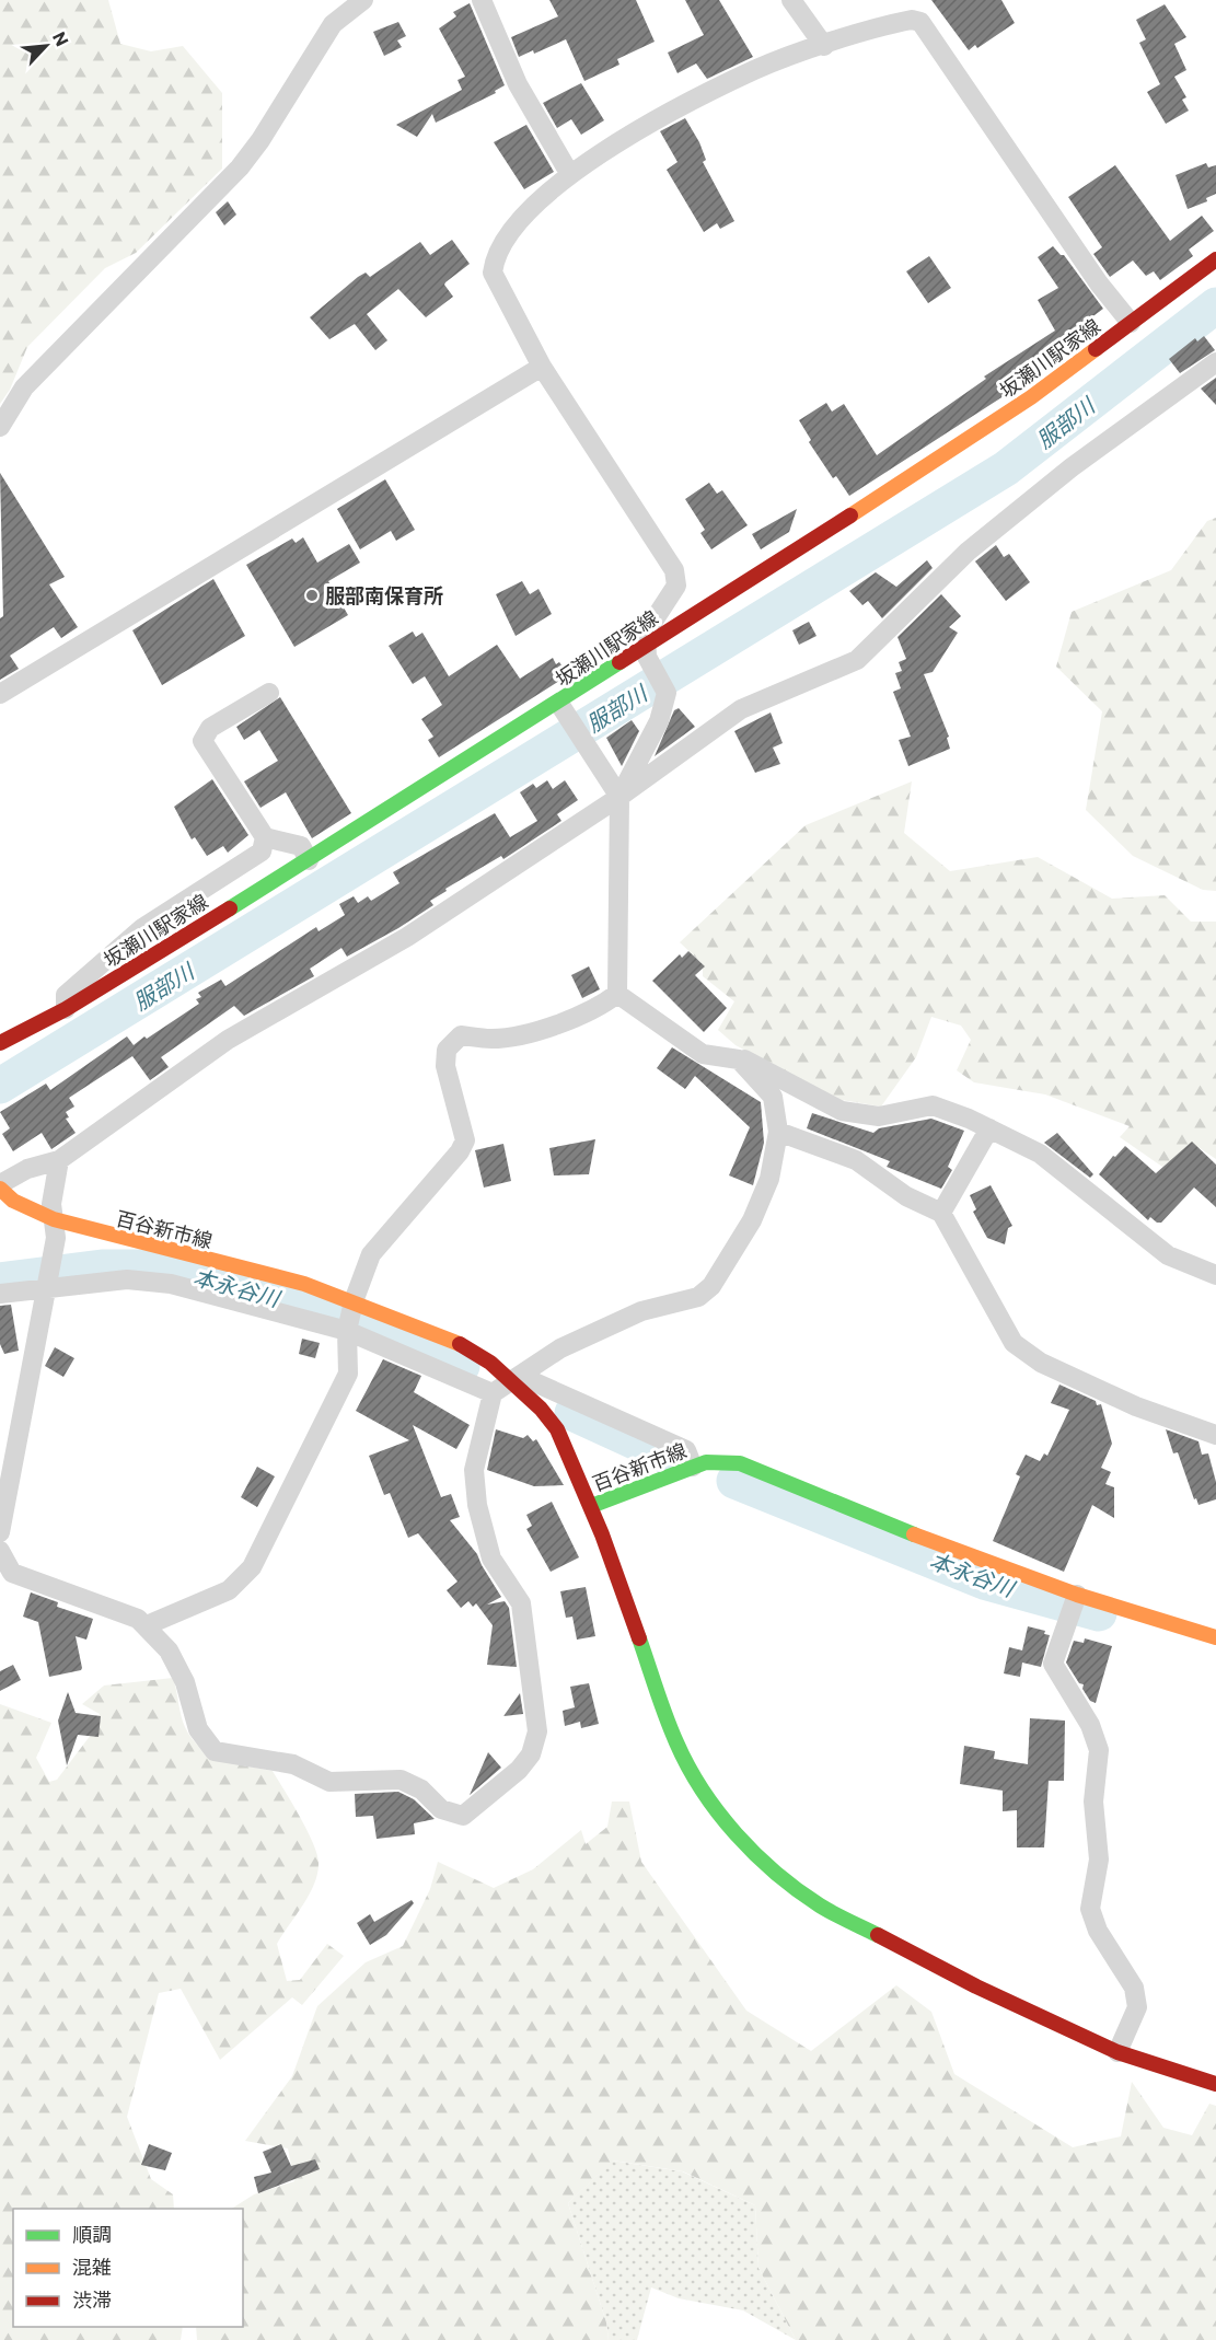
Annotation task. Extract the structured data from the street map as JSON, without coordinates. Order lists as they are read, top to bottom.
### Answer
{
  "streets": {
    "main road": ["坂瀬川駅家線", "百谷新市線"]
  },
  "water": ["服部川", "本永谷川"],
  "places": ["服部南保育所"],
  "legend": ["順調", "混雑", "渋滞"],
  "north": "top right"
}
